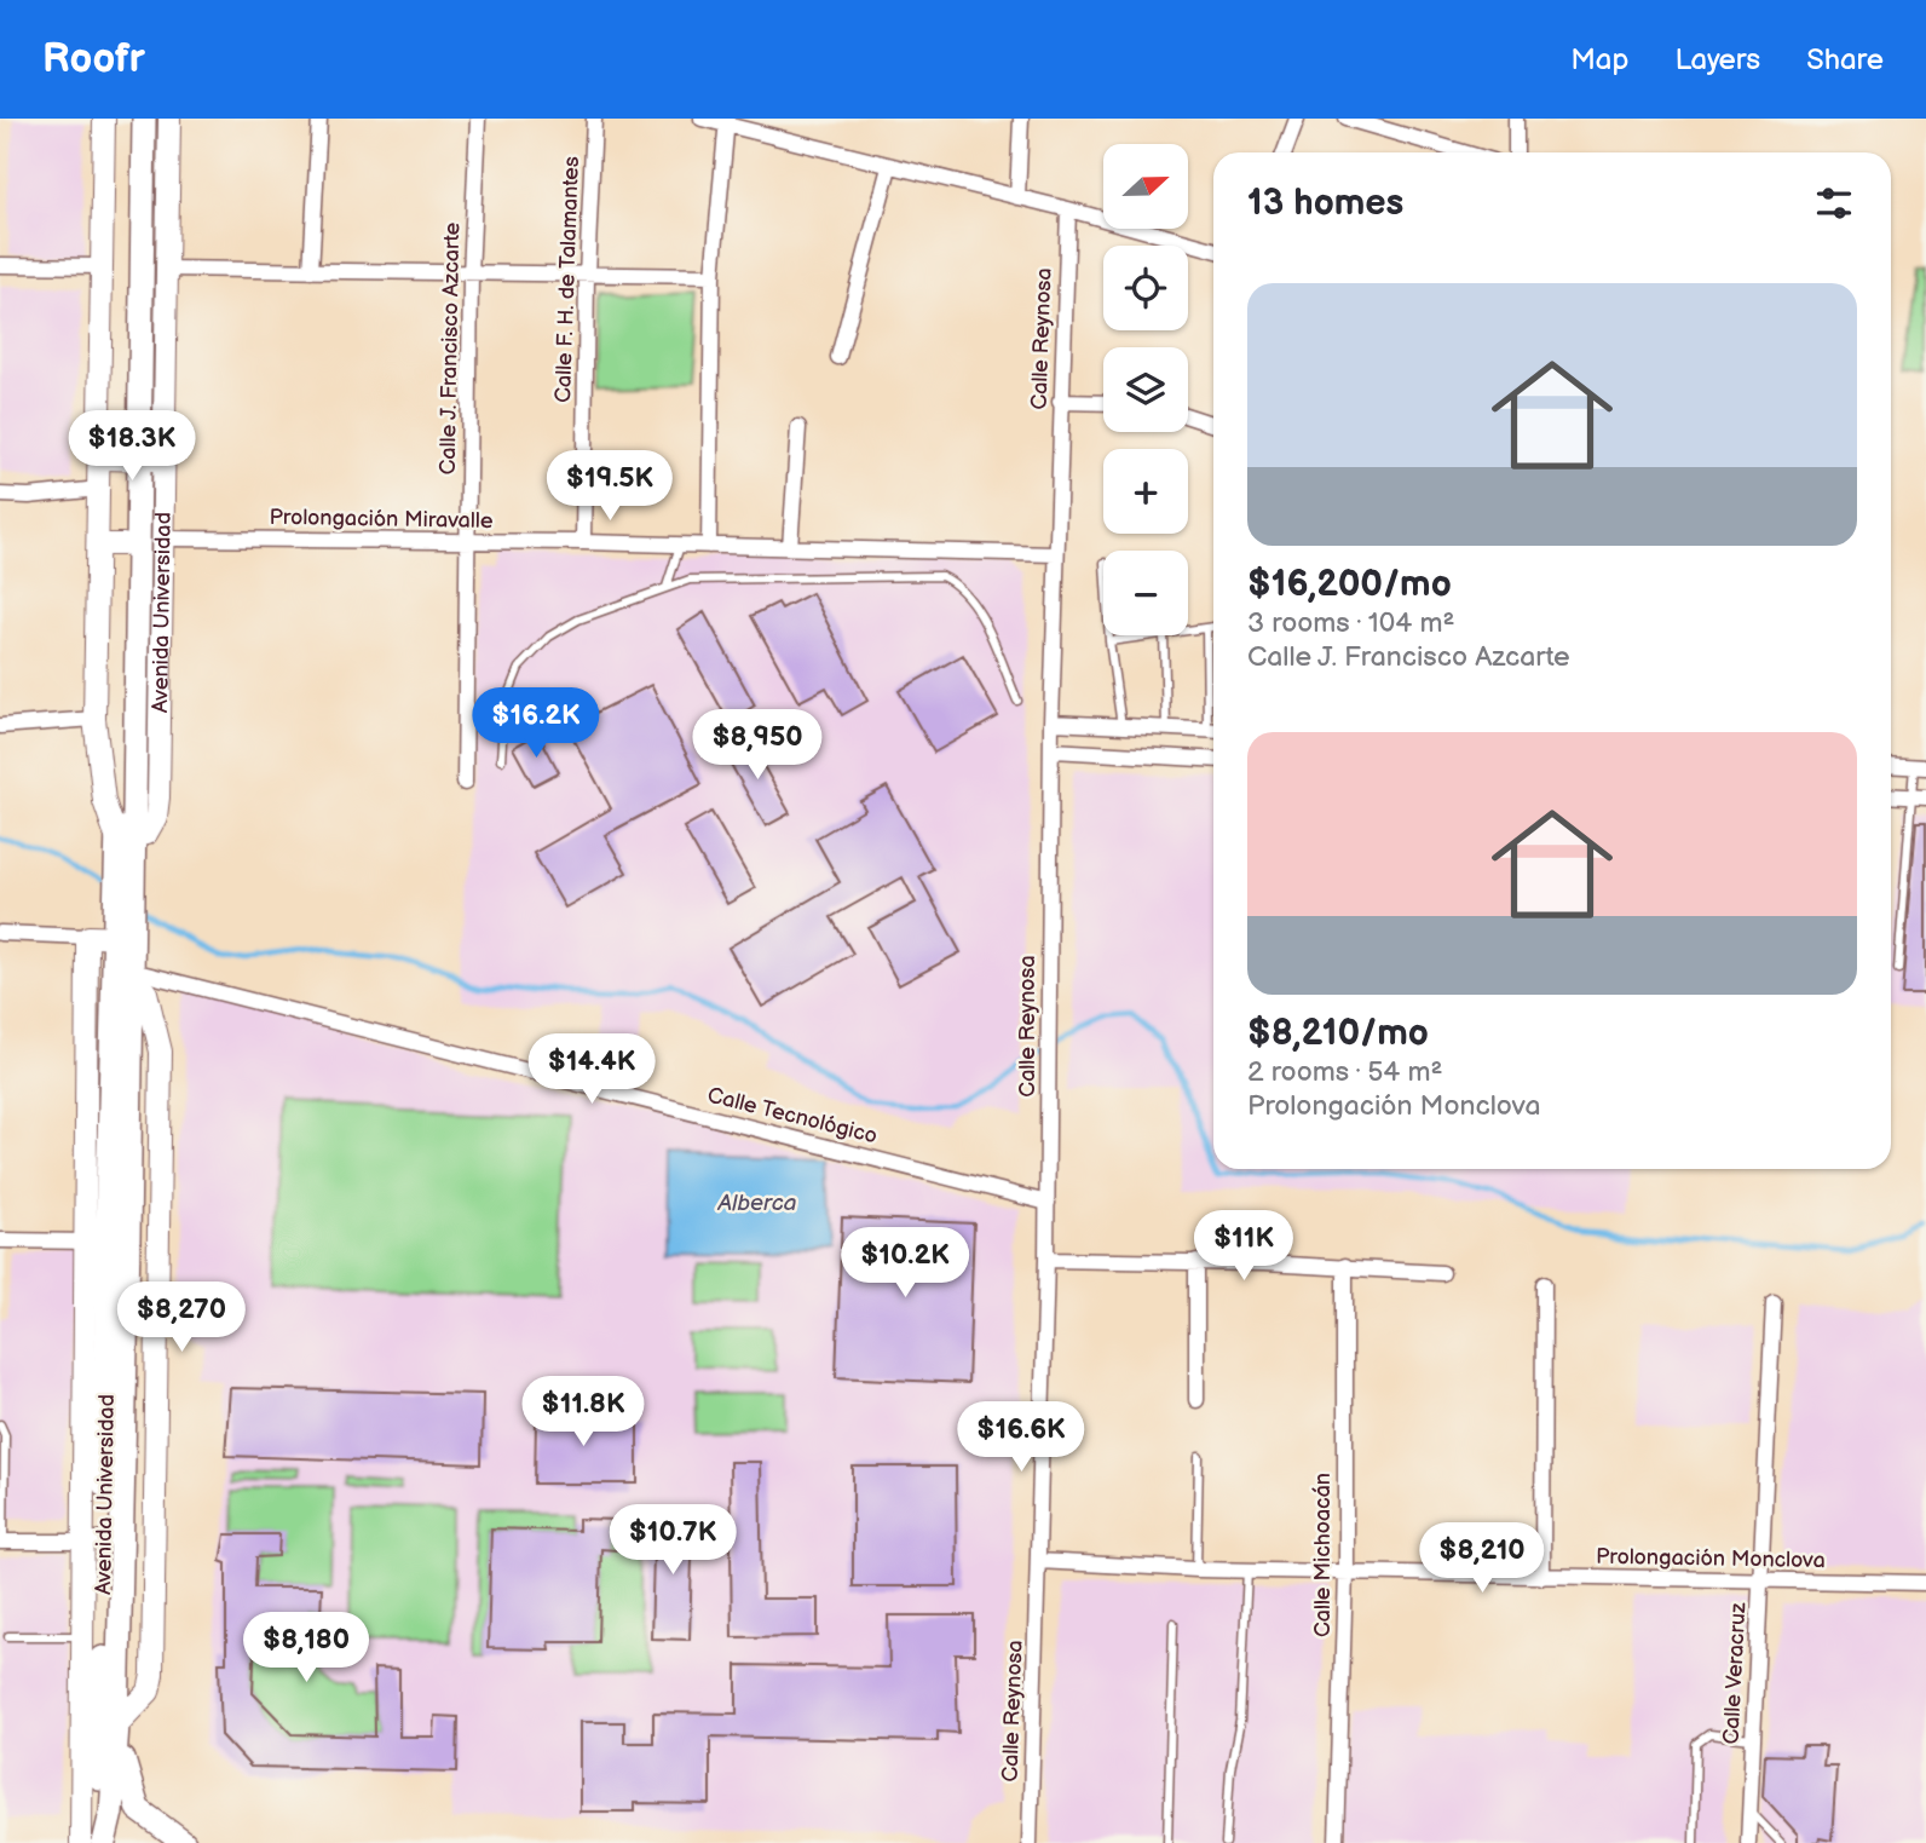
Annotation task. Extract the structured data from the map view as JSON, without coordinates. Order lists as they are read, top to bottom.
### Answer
{
  "streets": {
    "main road": ["Avenida Universidad"],
    "street": [
      "Calle F. H. de Talamantes",
      "Calle Reynosa",
      "Calle J. Francisco Azcarte",
      "Prolongación Miravalle",
      "Calle Tecnológico",
      "Calle Michoacán",
      "Prolongación Monclova",
      "Calle Veracruz"
    ]
  },
  "crossings": [
    ["Calle F. H. de Talamantes", "Prolongación Miravalle"],
    ["Calle Reynosa", "Prolongación Miravalle"],
    ["Calle Reynosa", "Calle Tecnológico"],
    ["Calle Reynosa", "Prolongación Monclova"],
    ["Calle J. Francisco Azcarte", "Prolongación Miravalle"],
    ["Prolongación Miravalle", "Avenida Universidad"],
    ["Avenida Universidad", "Calle Tecnológico"],
    ["Calle Michoacán", "Prolongación Monclova"],
    ["Prolongación Monclova", "Calle Veracruz"]
  ],
  "water": ["Alberca"],
  "north": "right",
  "page": {
    "header": "Roofr",
    "nav": ["Map", "Layers", "Share"],
    "map_buttons": ["+", "−"],
    "heading": "13 homes",
    "list": [
      {
        "name": "$16,200/mo",
        "note": "3 rooms · 104 m² · Calle J. Francisco Azcarte"
      },
      {
        "name": "$8,210/mo",
        "note": "2 rooms · 54 m² · Prolongación Monclova"
      }
    ],
    "price": [
      "$18.3K",
      "$19.5K",
      "$16.2K",
      "$8,950",
      "$14.4K",
      "$11K",
      "$10.2K",
      "$8,270",
      "$11.8K",
      "$16.6K",
      "$10.7K",
      "$8,210",
      "$8,180"
    ]
  }
}
